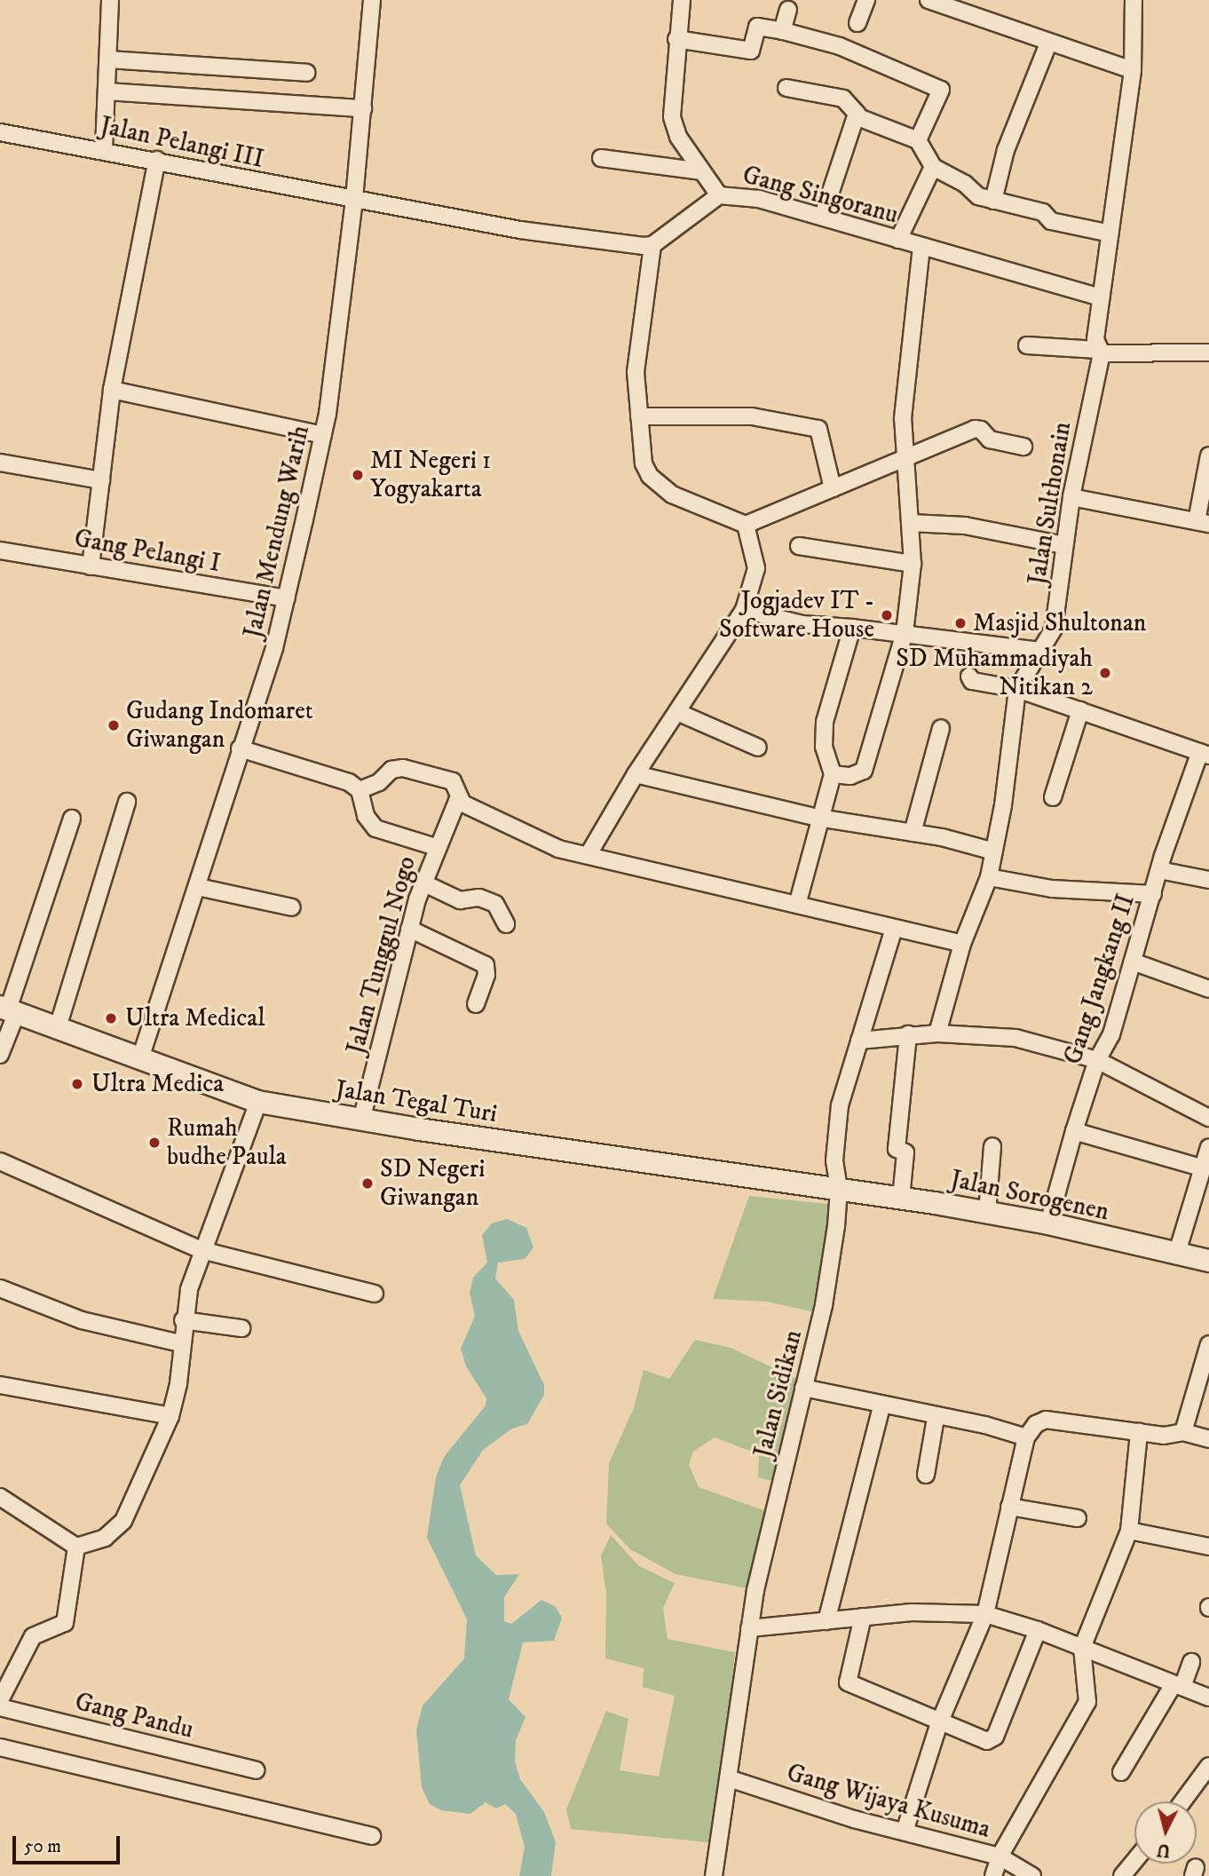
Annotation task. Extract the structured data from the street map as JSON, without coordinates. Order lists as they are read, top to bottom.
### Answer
{
  "streets": {
    "main road": ["Jalan Tegal Turi", "Jalan Sorogenen"],
    "street": [
      "Jalan Pelangi III",
      "Gang Singoranu",
      "Jalan Sulthonain",
      "Jalan Mendung Warih",
      "Gang Pelangi I",
      "Jalan Tunggul Nogo",
      "Gang Jangkang II",
      "Jalan Sidikan",
      "Gang Pandu",
      "Gang Wijaya Kusuma"
    ]
  },
  "crossings": [
    ["Jalan Pelangi III", "Jalan Mendung Warih"],
    ["Gang Singoranu", "Jalan Sulthonain"],
    ["Jalan Mendung Warih", "Gang Pelangi I"],
    ["Jalan Mendung Warih", "Jalan Tegal Turi"],
    ["Jalan Tunggul Nogo", "Jalan Tegal Turi"],
    ["Gang Jangkang II", "Jalan Sorogenen"],
    ["Jalan Tegal Turi", "Jalan Sorogenen"],
    ["Jalan Tegal Turi", "Jalan Sidikan"],
    ["Jalan Sorogenen", "Jalan Sidikan"],
    ["Jalan Sidikan", "Gang Wijaya Kusuma"]
  ],
  "places": [
    "MI Negeri 1 Yogyakarta",
    "Jogjadev IT - Software House",
    "Masjid Shultonan",
    "SD Muhammadiyah Nitikan 2",
    "Gudang Indomaret Giwangan",
    "Ultra Medical",
    "Ultra Medica",
    "Rumah budhe Paula",
    "SD Negeri Giwangan"
  ],
  "scale_bar": "50 m",
  "north": "bottom"
}
